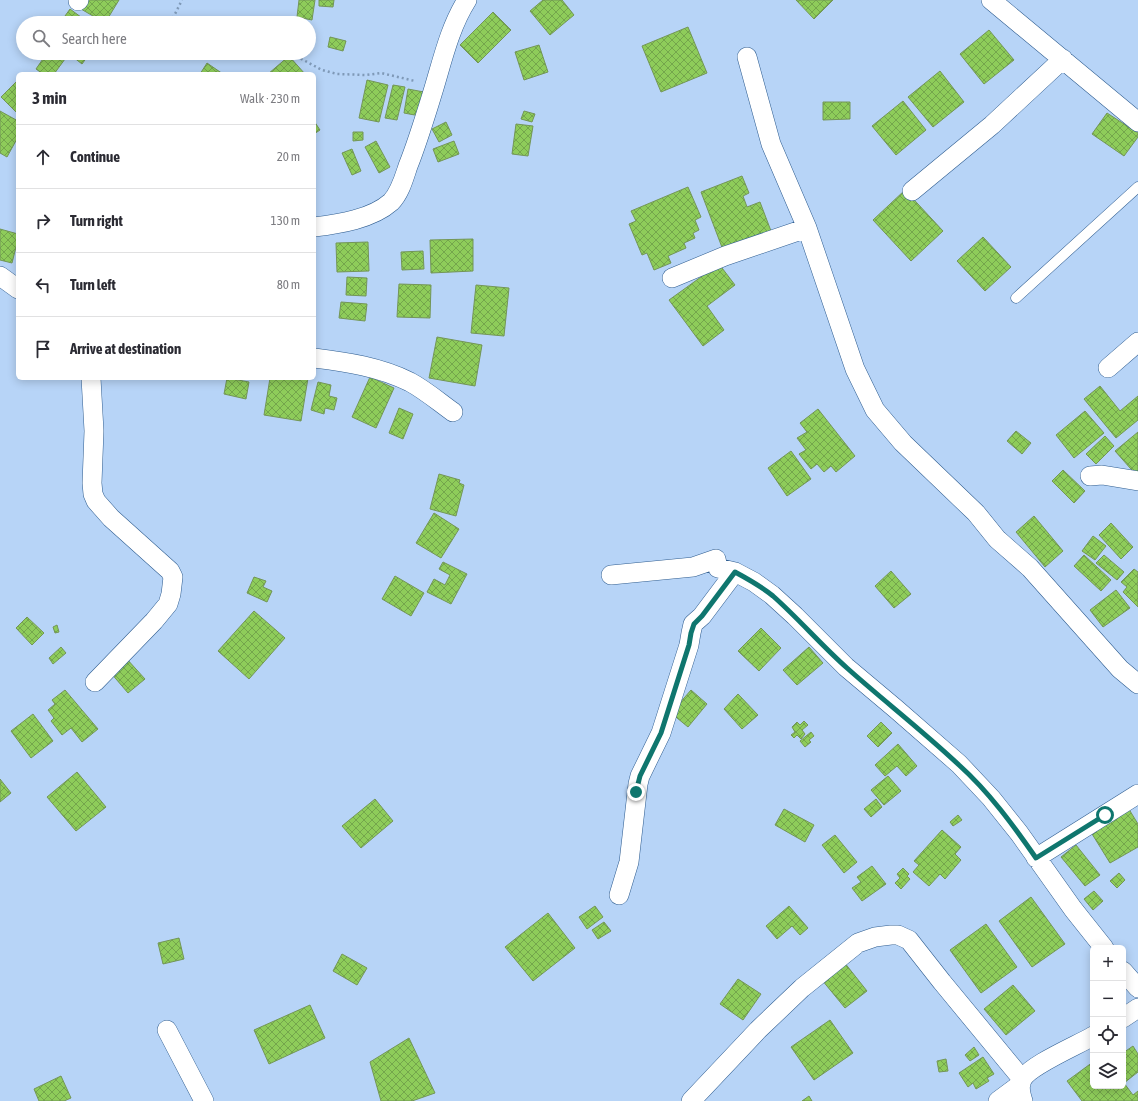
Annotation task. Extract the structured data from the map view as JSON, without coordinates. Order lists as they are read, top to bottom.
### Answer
{
  "page": {
    "search": "Search here",
    "heading": ["3 min", "Walk · 230 m"],
    "list": [
      ["Continue", "20 m"],
      ["Turn right", "130 m"],
      ["Turn left", "80 m"],
      "Arrive at destination"
    ],
    "map_buttons": ["+", "−"]
  }
}
